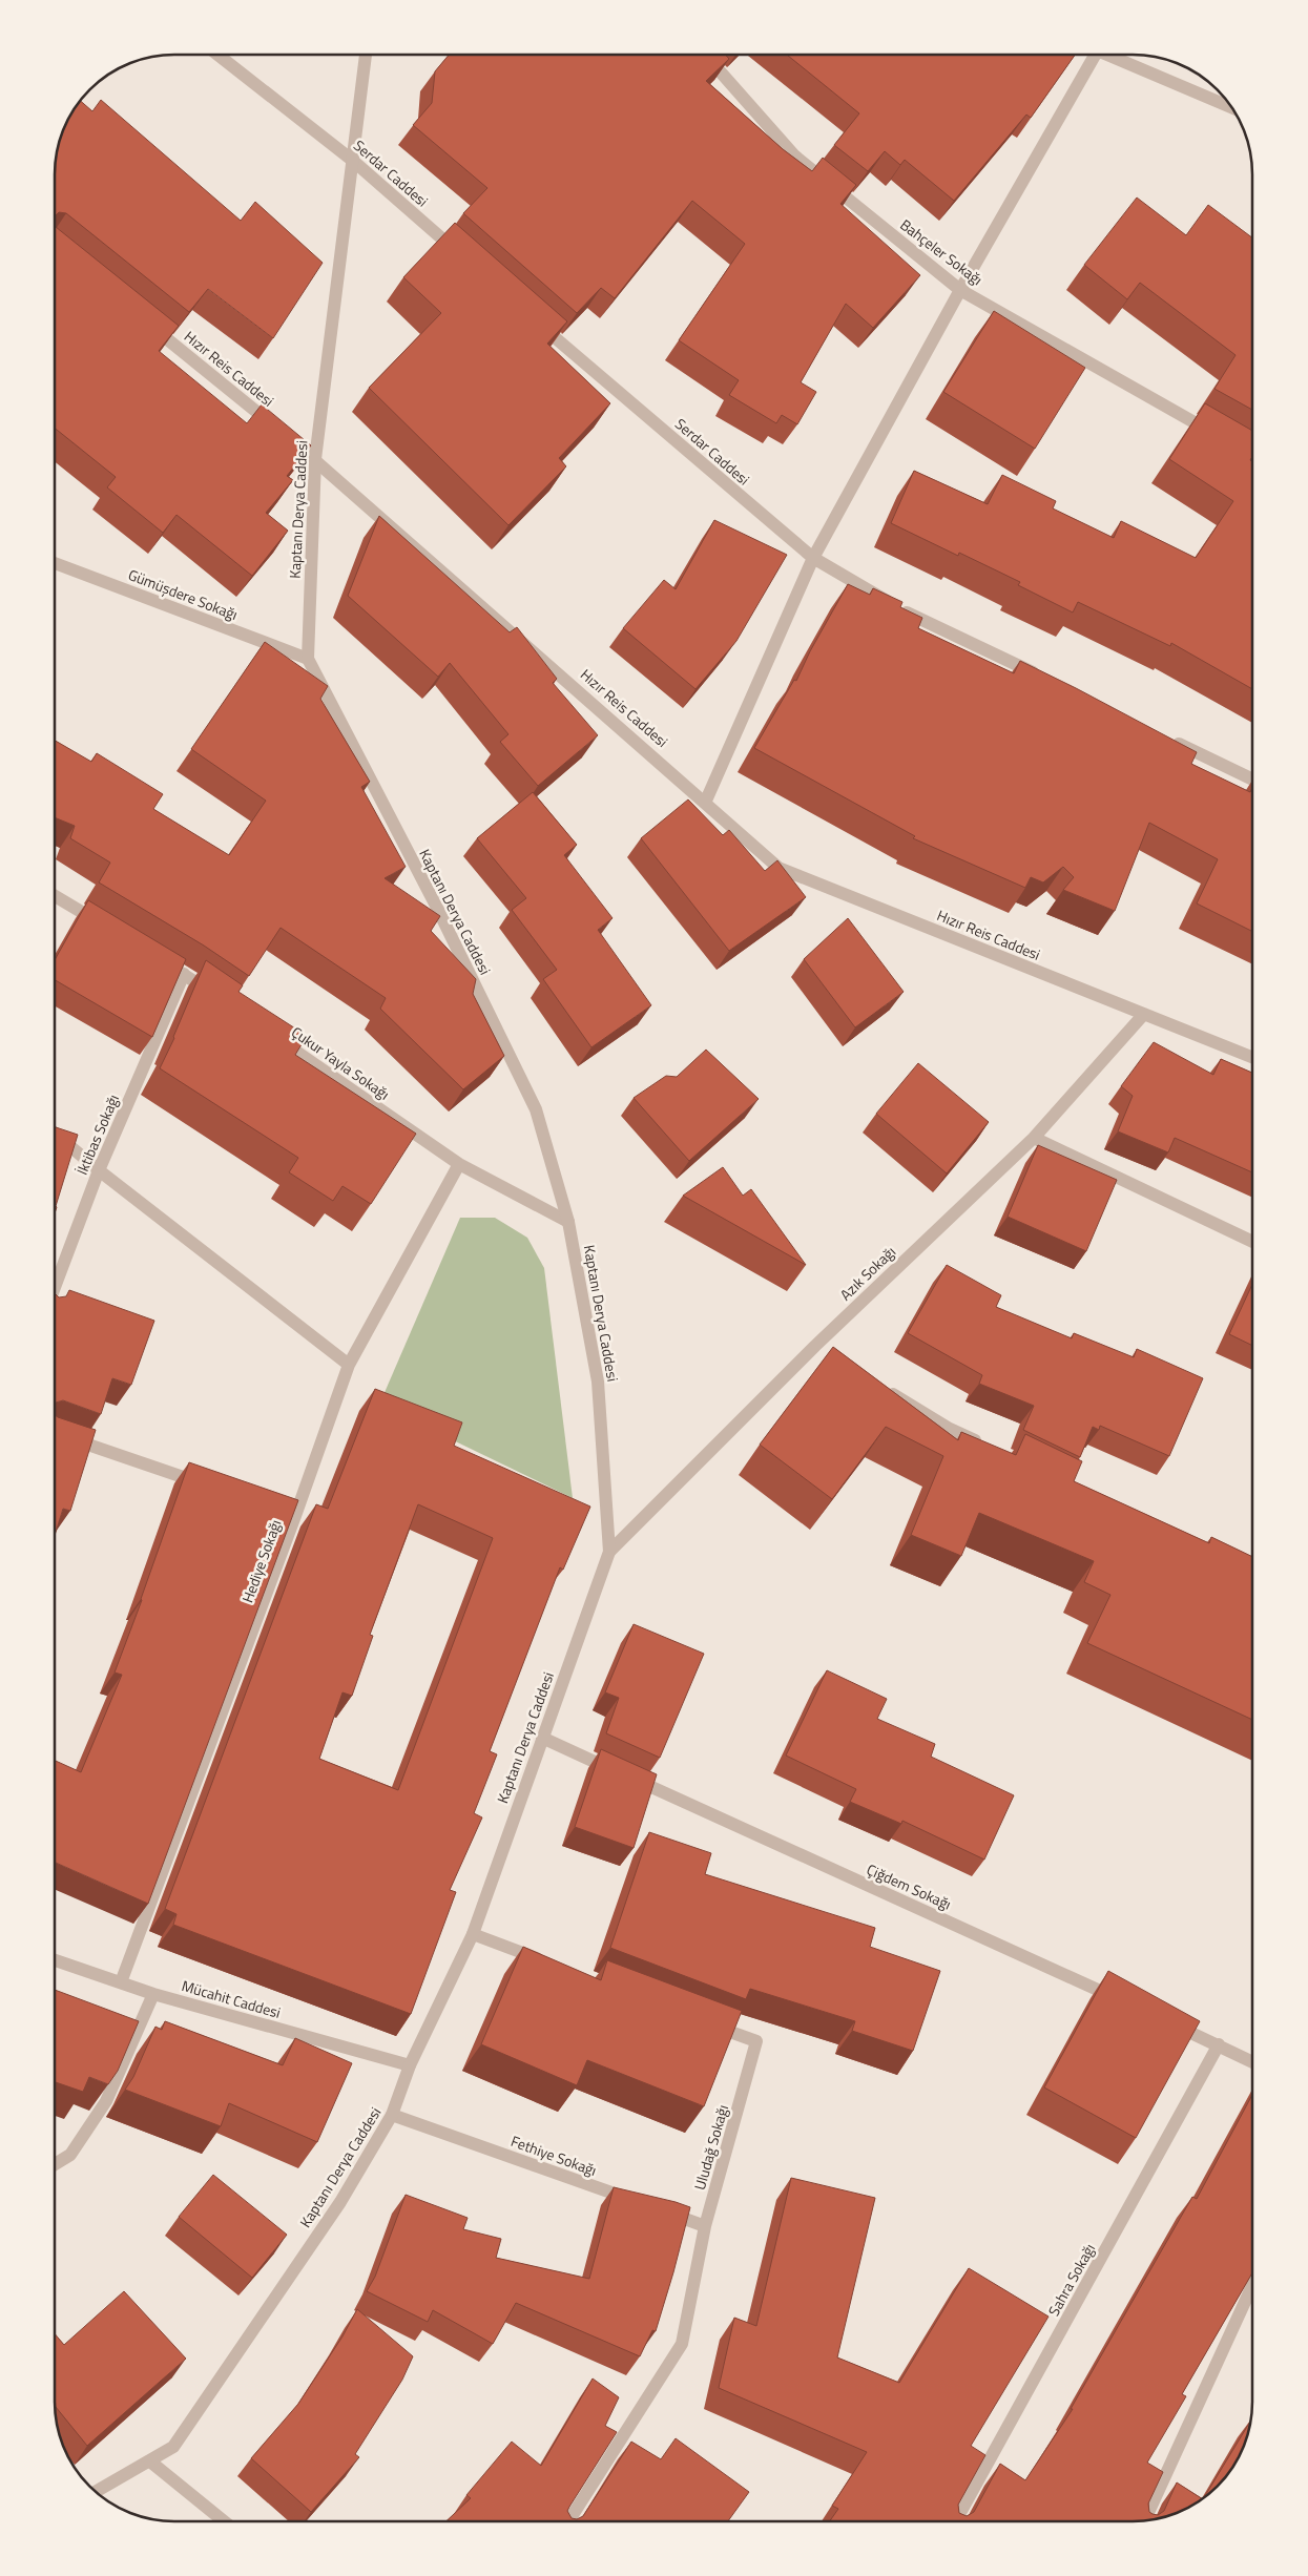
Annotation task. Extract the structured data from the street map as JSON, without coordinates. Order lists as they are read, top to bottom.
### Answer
{
  "streets": {
    "street": [
      "Serdar Caddesi",
      "Bahçeler Sokağı",
      "Hızır Reis Caddesi",
      "Kaptanı Derya Caddesi",
      "Gümüşdere Sokağı",
      "Çukur Yayla Sokağı",
      "İktibas Sokağı",
      "Azık Sokağı",
      "Hediye Sokağı",
      "Çiğdem Sokağı",
      "Mücahit Caddesi",
      "Uludağ Sokağı",
      "Fethiye Sokağı",
      "Sahra Sokağı"
    ]
  },
  "crossings": [
    ["Serdar Caddesi", "Kaptanı Derya Caddesi"],
    ["Hızır Reis Caddesi", "Kaptanı Derya Caddesi"],
    ["Hızır Reis Caddesi", "Azık Sokağı"],
    ["Kaptanı Derya Caddesi", "Gümüşdere Sokağı"],
    ["Kaptanı Derya Caddesi", "Çukur Yayla Sokağı"],
    ["Kaptanı Derya Caddesi", "Azık Sokağı"],
    ["Kaptanı Derya Caddesi", "Çiğdem Sokağı"],
    ["Kaptanı Derya Caddesi", "Mücahit Caddesi"],
    ["Kaptanı Derya Caddesi", "Fethiye Sokağı"],
    ["Çukur Yayla Sokağı", "Hediye Sokağı"],
    ["Hediye Sokağı", "Mücahit Caddesi"]
  ]
}
